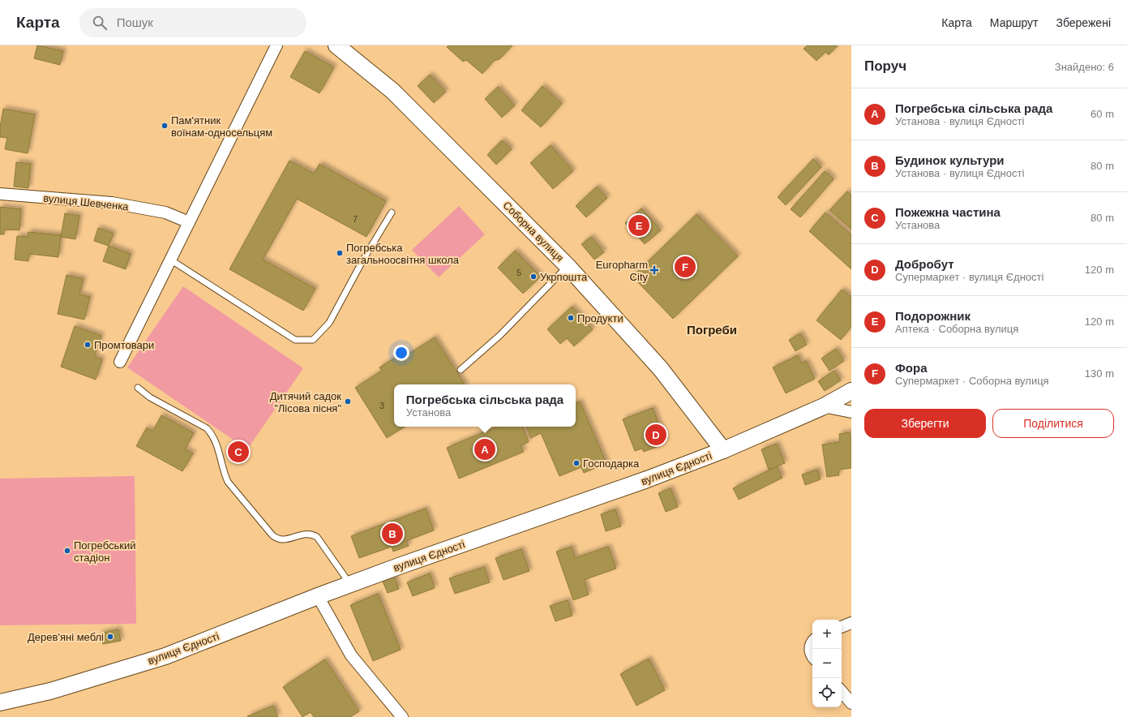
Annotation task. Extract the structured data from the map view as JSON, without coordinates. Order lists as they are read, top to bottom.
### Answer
{
  "streets": {
    "main road": ["Соборна вулиця", "вулиця Єдності"],
    "street": ["вулиця Шевченка"]
  },
  "crossings": [
    ["Соборна вулиця", "вулиця Єдності"]
  ],
  "districts": ["Погреби"],
  "places": {
    "other": [
      "Пам'ятник воїнам-односельцям",
      "Погребська загальноосвітня школа",
      "Укрпошта",
      "Продукти",
      "Промтовари",
      "Дитячий садок \"Лісова пісня\"",
      "Господарка",
      "Погребський стадіон",
      "Дерев'яні меблі"
    ],
    "health": ["Europharm City"]
  },
  "house_numbers": ["7", "5", "3"],
  "page": {
    "header": "Карта",
    "search": "Пошук",
    "nav": ["Карта", "Маршрут", "Збережені"],
    "heading": ["Поруч", "Знайдено: 6"],
    "list": [
      {
        "mark": "A",
        "name": "Погребська сільська рада",
        "note": "Установа · вулиця Єдності",
        "value": "60 m"
      },
      {
        "mark": "B",
        "name": "Будинок культури",
        "note": "Установа · вулиця Єдності",
        "value": "80 m"
      },
      {
        "mark": "C",
        "name": "Пожежна частина",
        "note": "Установа",
        "value": "80 m"
      },
      {
        "mark": "D",
        "name": "Добробут",
        "note": "Супермаркет · вулиця Єдності",
        "value": "120 m"
      },
      {
        "mark": "E",
        "name": "Подорожник",
        "note": "Аптека · Соборна вулиця",
        "value": "120 m"
      },
      {
        "mark": "F",
        "name": "Фора",
        "note": "Супермаркет · Соборна вулиця",
        "value": "130 m"
      }
    ],
    "pins": [
      "E",
      "F",
      "D",
      "A",
      "C",
      "B"
    ],
    "popup": ["Погребська сільська рада", "Установа"],
    "buttons": ["Зберегти", "Поділитися"],
    "map_buttons": ["+", "−"]
  }
}
